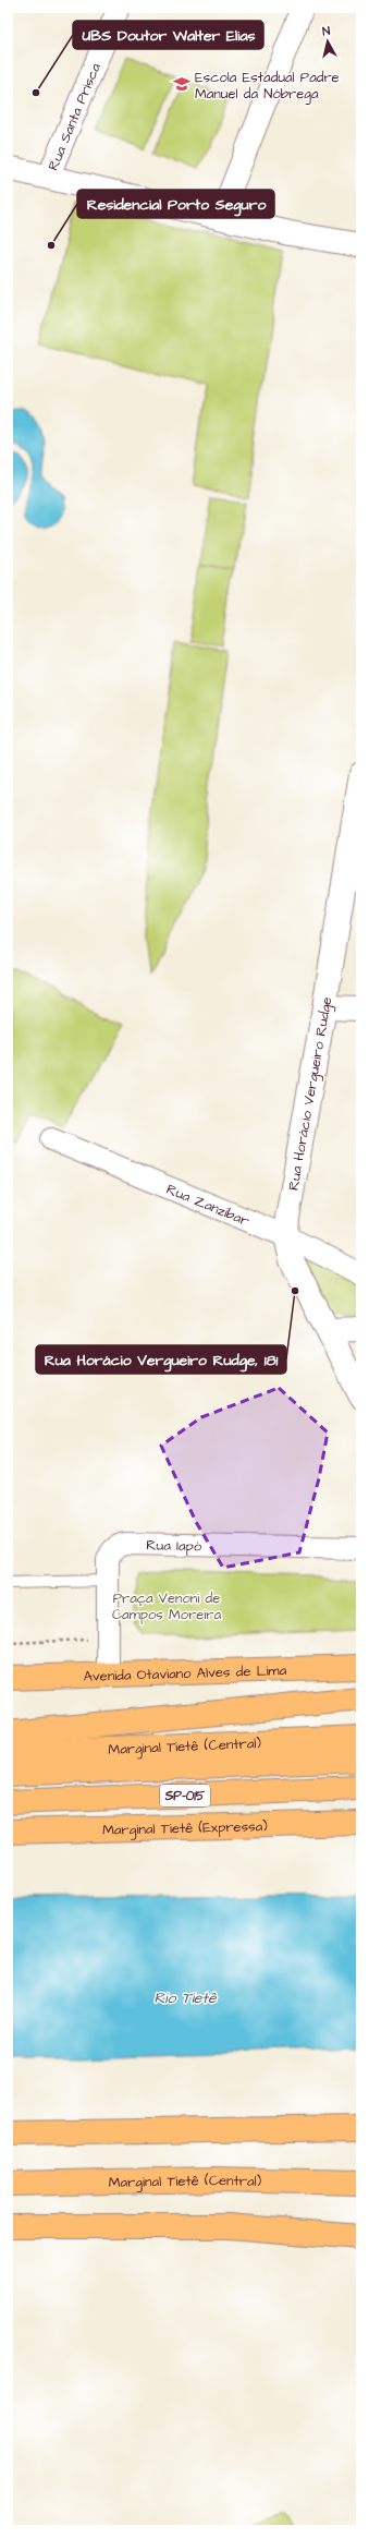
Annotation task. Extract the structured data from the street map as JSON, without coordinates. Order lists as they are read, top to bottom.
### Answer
{
  "streets": {
    "highway": [
      "Avenida Otaviano Alves de Lima",
      "Marginal Tietê (Central)",
      "SP-015",
      "Marginal Tietê (Expressa)"
    ],
    "street": [
      "Rua Santa Prisca",
      "Rua Horácio Vergueiro Rudge",
      "Rua Zanzibar",
      "Rua Iapó"
    ]
  },
  "crossings": [
    ["Rua Horácio Vergueiro Rudge", "Rua Zanzibar"],
    ["Rua Iapó", "Avenida Otaviano Alves de Lima"]
  ],
  "water": ["Rio Tietê"],
  "parks": ["Praça Venoni de Campos Moreira"],
  "places": {
    "school or university": ["Escola Estadual Padre Manuel da Nóbrega"],
    "other": ["UBS Doutor Walter Elias", "Residencial Porto Seguro", "Rua Horácio Vergueiro Rudge, 181"]
  },
  "north": "top"
}
